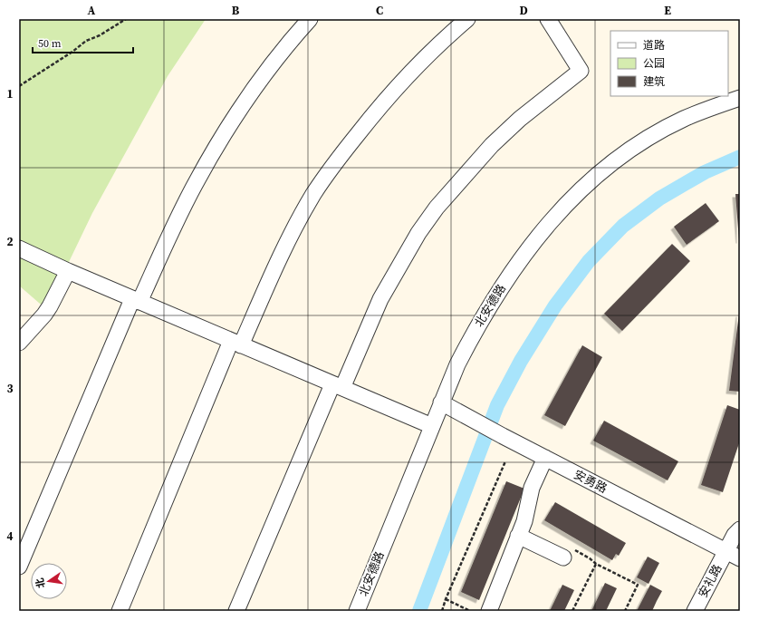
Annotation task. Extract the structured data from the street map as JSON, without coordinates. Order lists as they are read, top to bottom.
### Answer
{
  "streets": {
    "street": ["北安德路", "安勇路", "安礼路"]
  },
  "crossings": [
    ["北安德路", "安勇路"],
    ["安勇路", "安礼路"]
  ],
  "legend": ["道路", "公园", "建筑"],
  "scale_bar": "50 m",
  "north": "left",
  "grid": {
    "columns": [
      "A",
      "B",
      "C",
      "D",
      "E"
    ],
    "rows": [
      "1",
      "2",
      "3",
      "4"
    ]
  }
}
